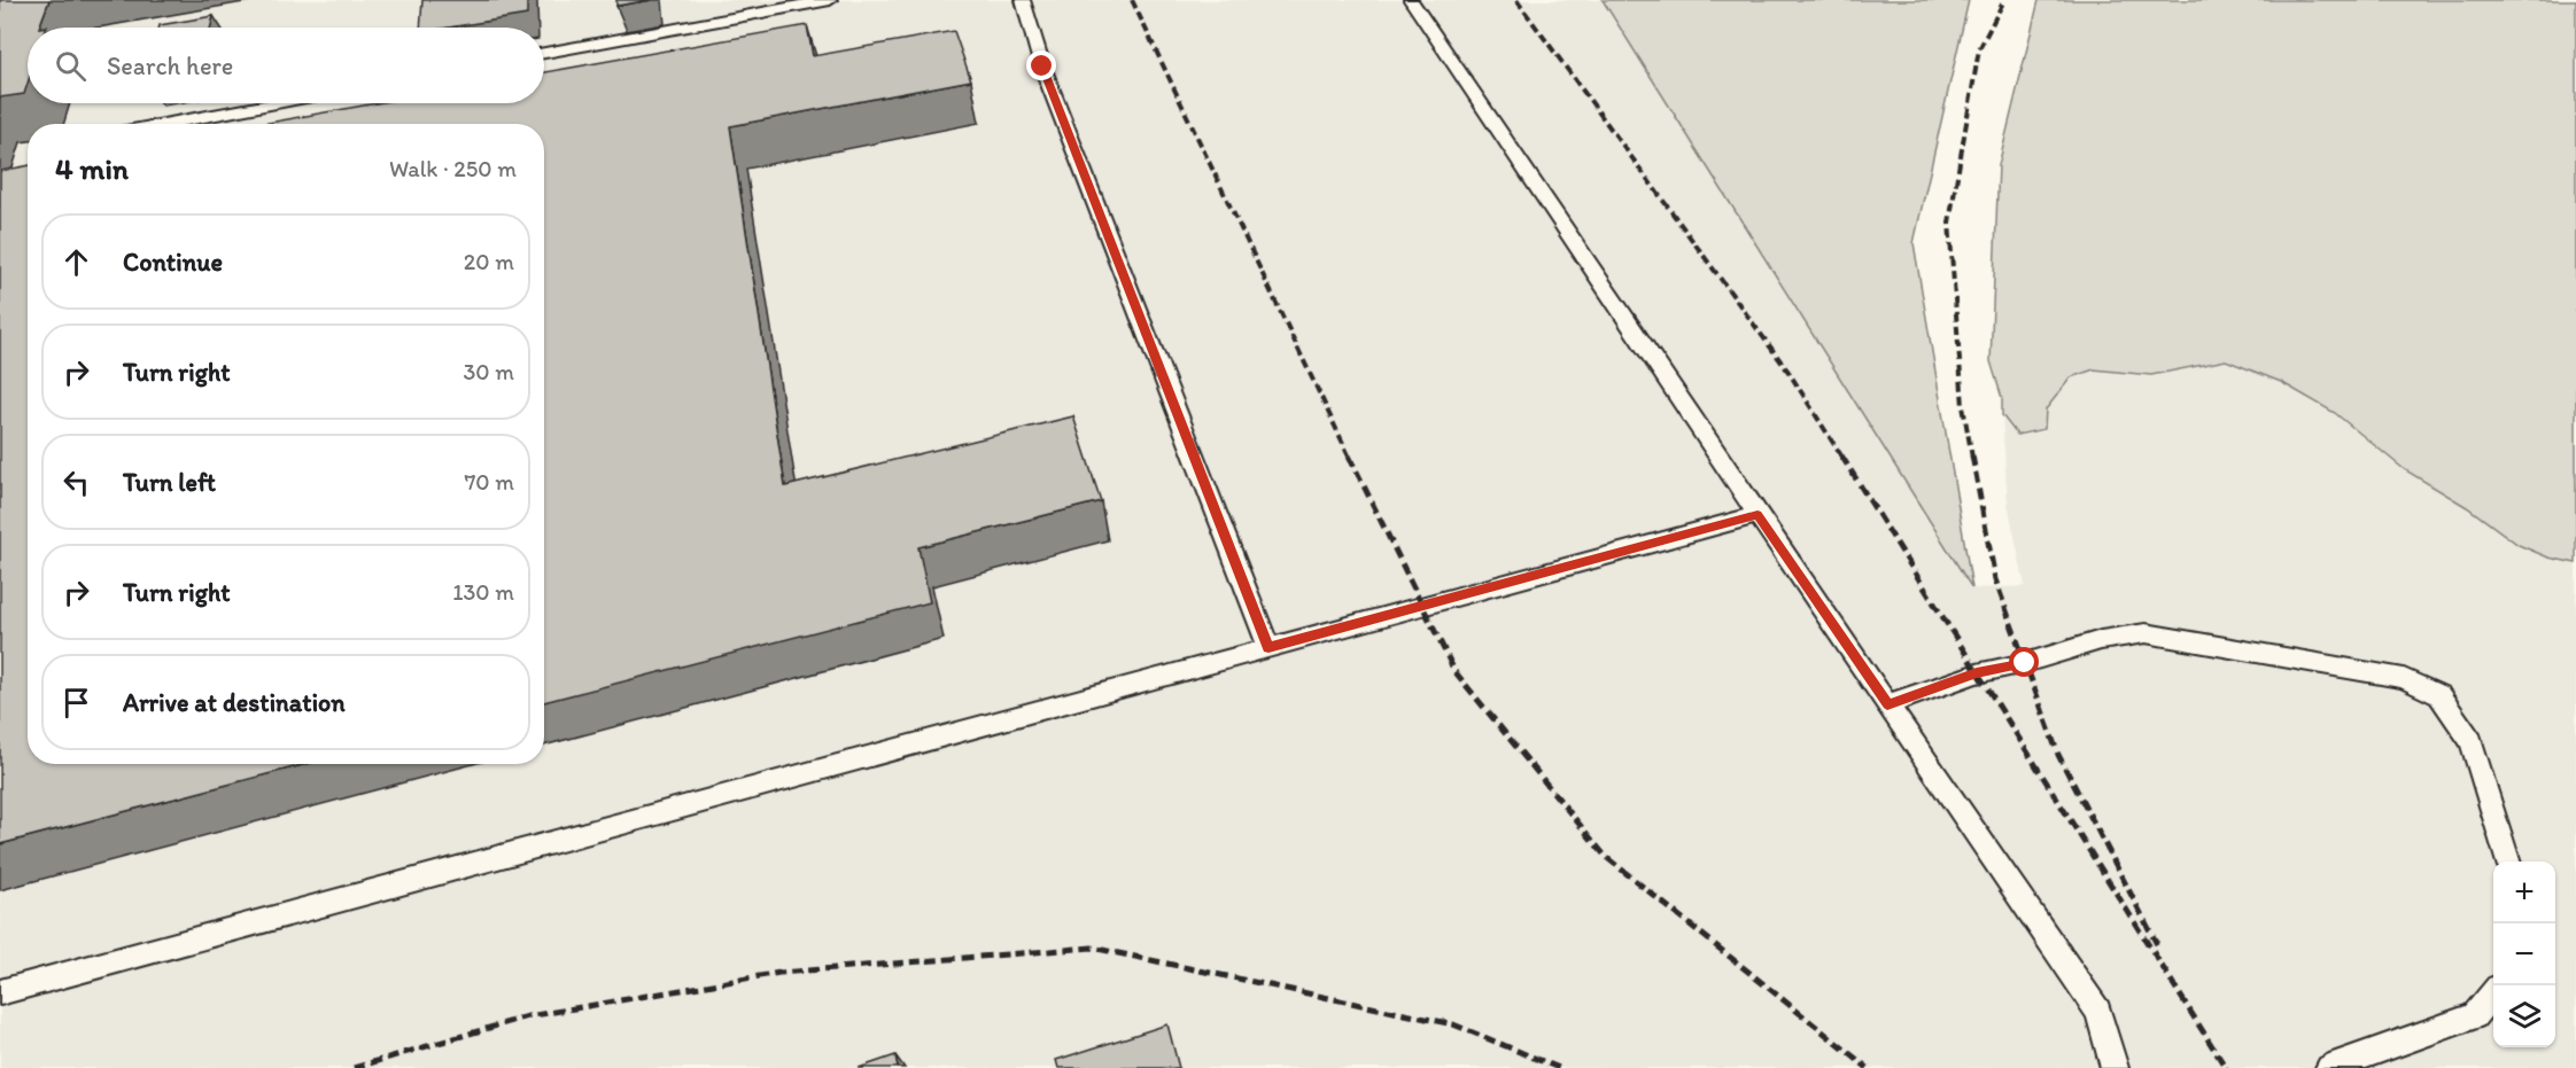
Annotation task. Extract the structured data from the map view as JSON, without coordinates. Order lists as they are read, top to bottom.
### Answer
{
  "page": {
    "search": "Search here",
    "heading": ["4 min", "Walk · 250 m"],
    "list": [
      ["Continue", "20 m"],
      ["Turn right", "30 m"],
      ["Turn left", "70 m"],
      ["Turn right", "130 m"],
      "Arrive at destination"
    ],
    "map_buttons": ["+", "−"]
  }
}
